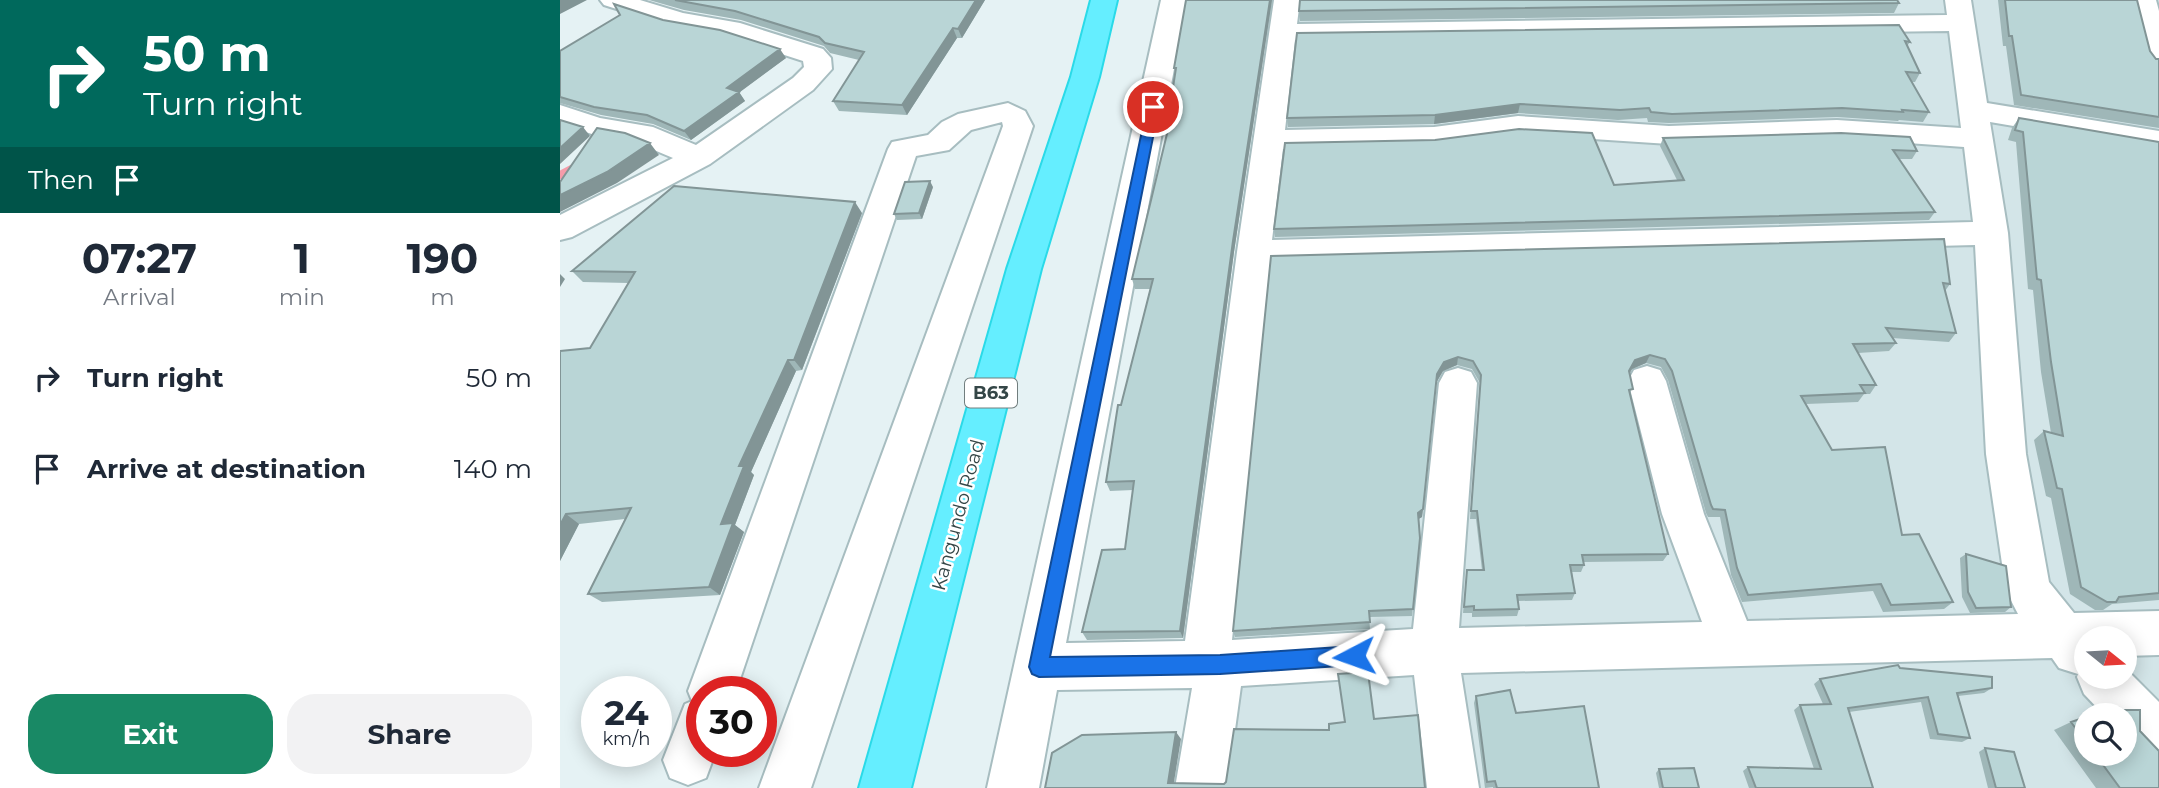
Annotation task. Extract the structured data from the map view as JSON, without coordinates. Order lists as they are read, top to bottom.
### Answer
{
  "streets": {
    "highway": ["B63", "Kangundo Road"]
  },
  "north": "right",
  "page": {
    "turn": ["50 m", "Turn right"],
    "then": "Then",
    "eta": [
      "07:27",
      "Arrival",
      "1",
      "min",
      "190",
      "m"
    ],
    "list": [
      {
        "name": "Turn right",
        "value": "50 m"
      },
      {
        "name": "Arrive at destination",
        "value": "140 m"
      }
    ],
    "speed": "24 km/h",
    "limit": "30",
    "buttons": ["Exit", "Share"]
  }
}
